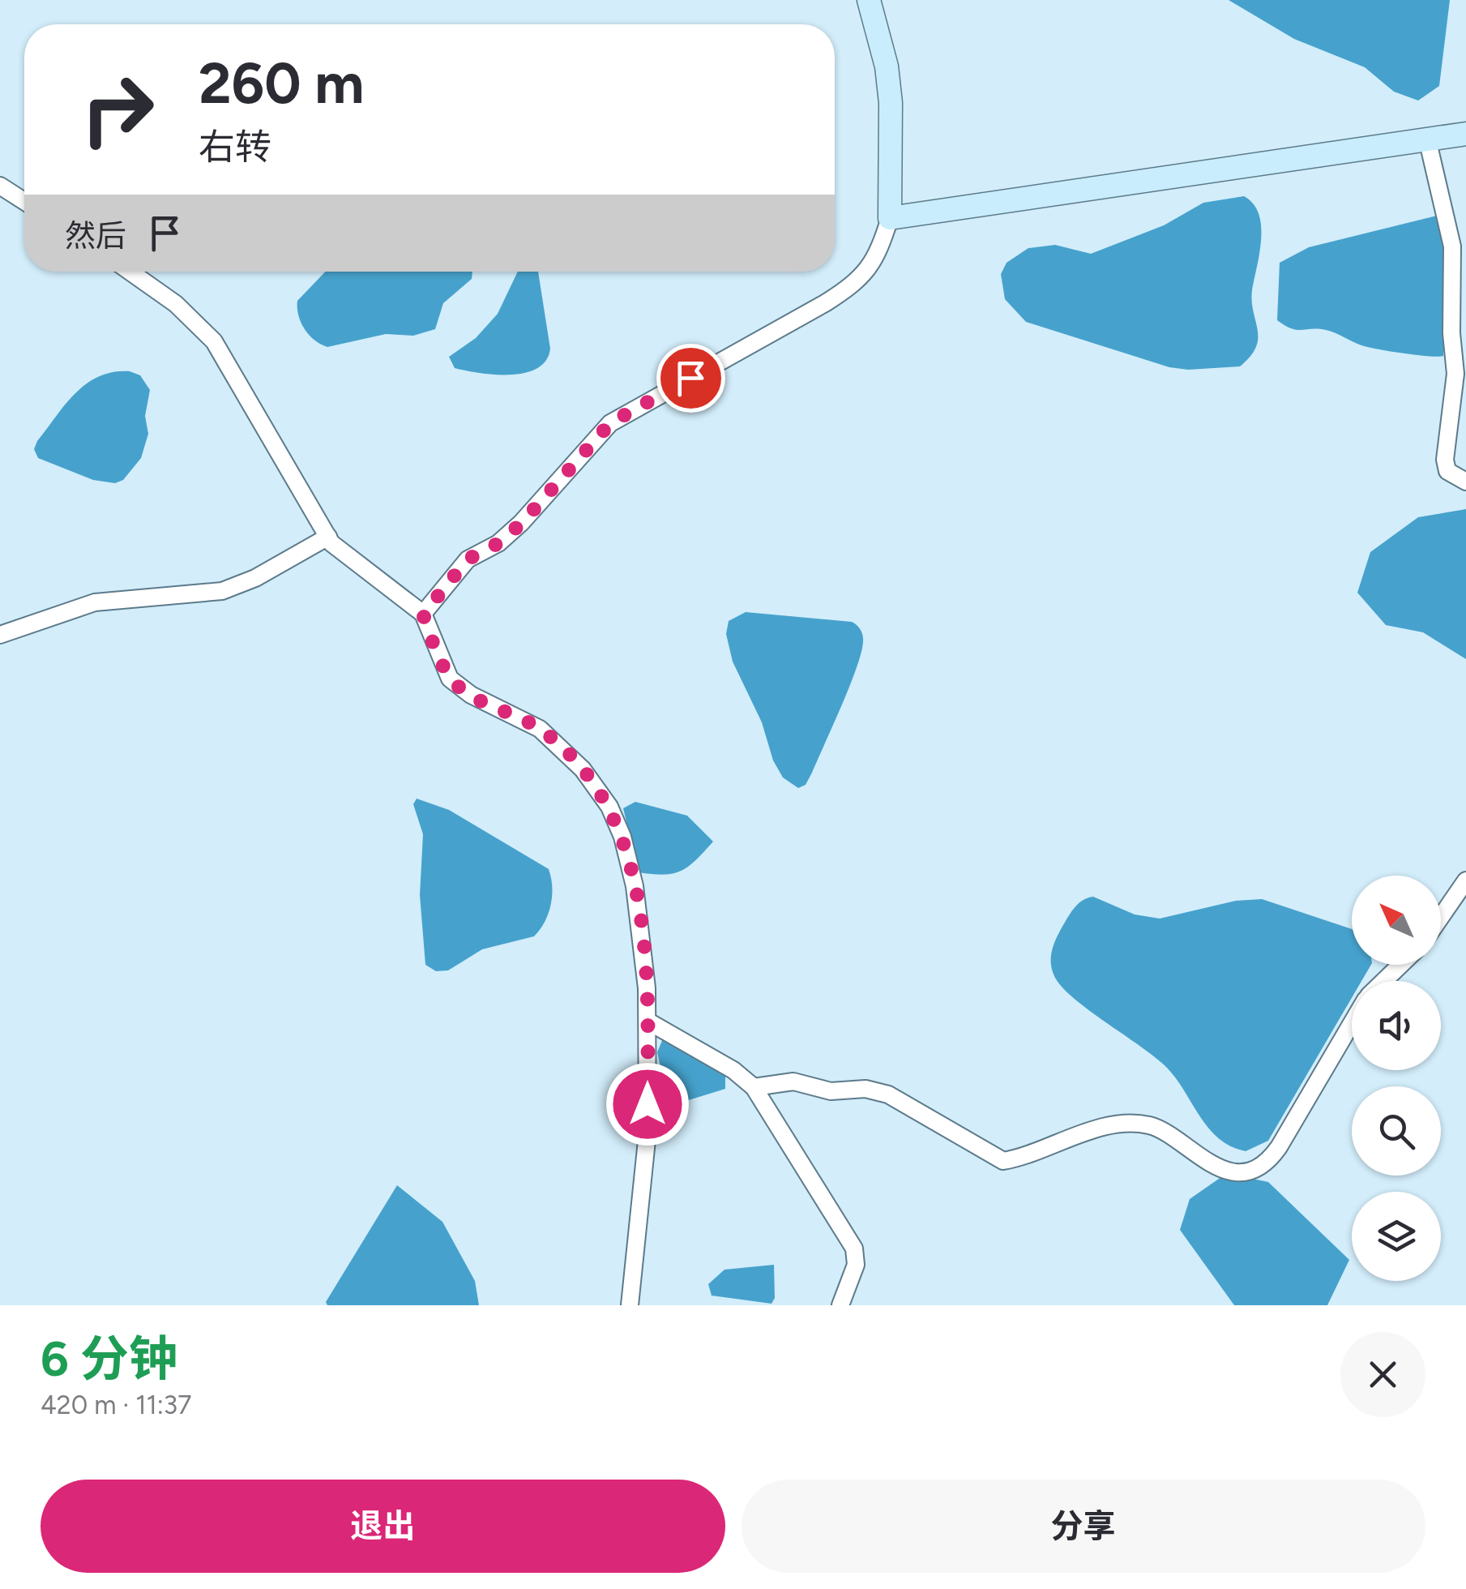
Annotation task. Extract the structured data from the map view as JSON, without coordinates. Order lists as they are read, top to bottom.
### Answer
{
  "north": "top left",
  "page": {
    "turn": ["260 m", "右转"],
    "then": "然后",
    "heading": ["6 分钟", "420 m · 11:37"],
    "buttons": ["退出", "分享"]
  }
}
